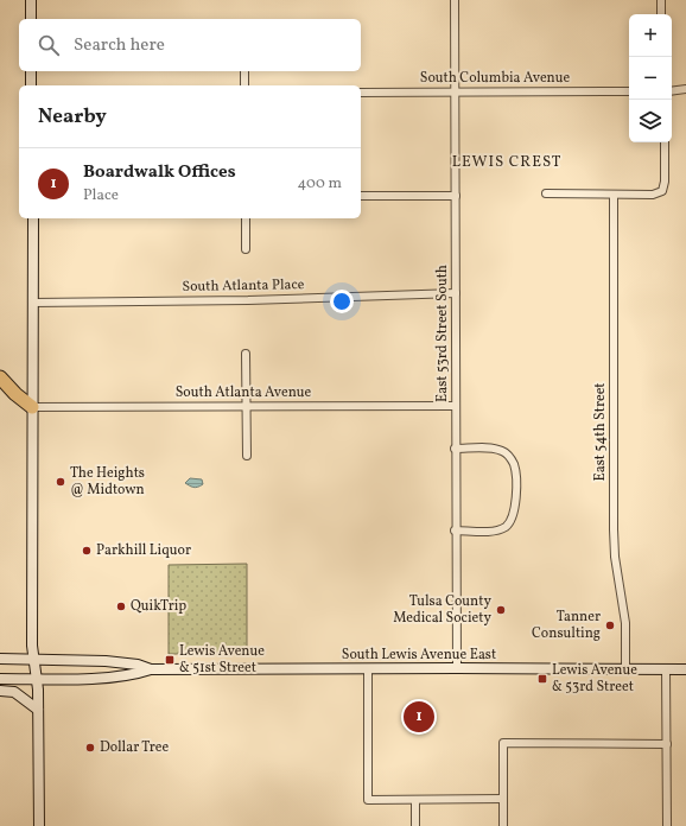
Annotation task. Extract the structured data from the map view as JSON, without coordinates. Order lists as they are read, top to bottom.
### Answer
{
  "streets": {
    "main road": ["South Lewis Avenue East"],
    "street": [
      "South Columbia Avenue",
      "South Atlanta Place",
      "East 53rd Street South",
      "South Atlanta Avenue",
      "East 54th Street"
    ]
  },
  "crossings": [
    ["South Columbia Avenue", "East 53rd Street South"],
    ["South Atlanta Place", "East 53rd Street South"],
    ["East 53rd Street South", "South Atlanta Avenue"],
    ["East 53rd Street South", "South Lewis Avenue East"],
    ["East 54th Street", "South Lewis Avenue East"]
  ],
  "districts": ["LEWIS CREST"],
  "places": {
    "other": [
      "The Heights @ Midtown",
      "Parkhill Liquor",
      "QuikTrip",
      "Tulsa County Medical Society",
      "Tanner Consulting",
      "Dollar Tree"
    ],
    "transit": ["Lewis Avenue & 51st Street", "Lewis Avenue & 53rd Street"]
  },
  "page": {
    "map_buttons": ["+", "−"],
    "search": "Search here",
    "heading": "Nearby",
    "list": [
      {
        "mark": "1",
        "name": "Boardwalk Offices",
        "note": "Place",
        "value": "400 m"
      }
    ],
    "pins": "1"
  }
}
